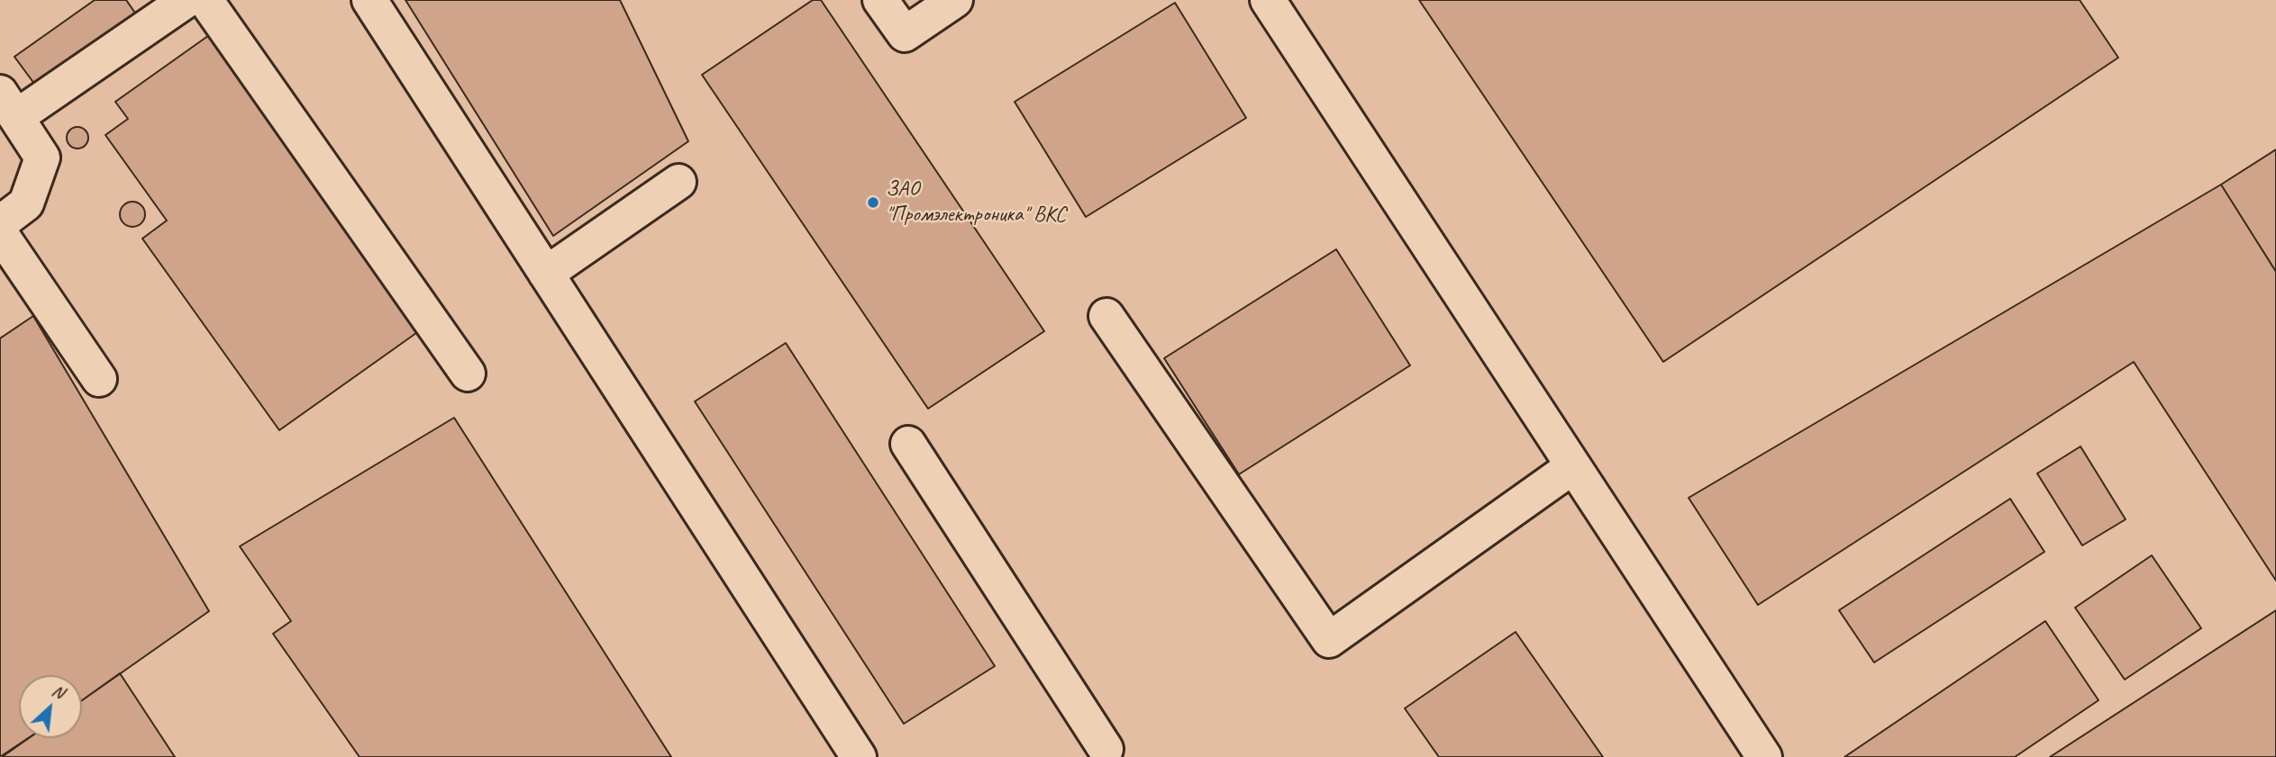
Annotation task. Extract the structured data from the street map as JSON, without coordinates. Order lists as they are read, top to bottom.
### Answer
{
  "places": ["ЗАО \"Промэлектроника\" ВКС"],
  "north": "top right"
}
